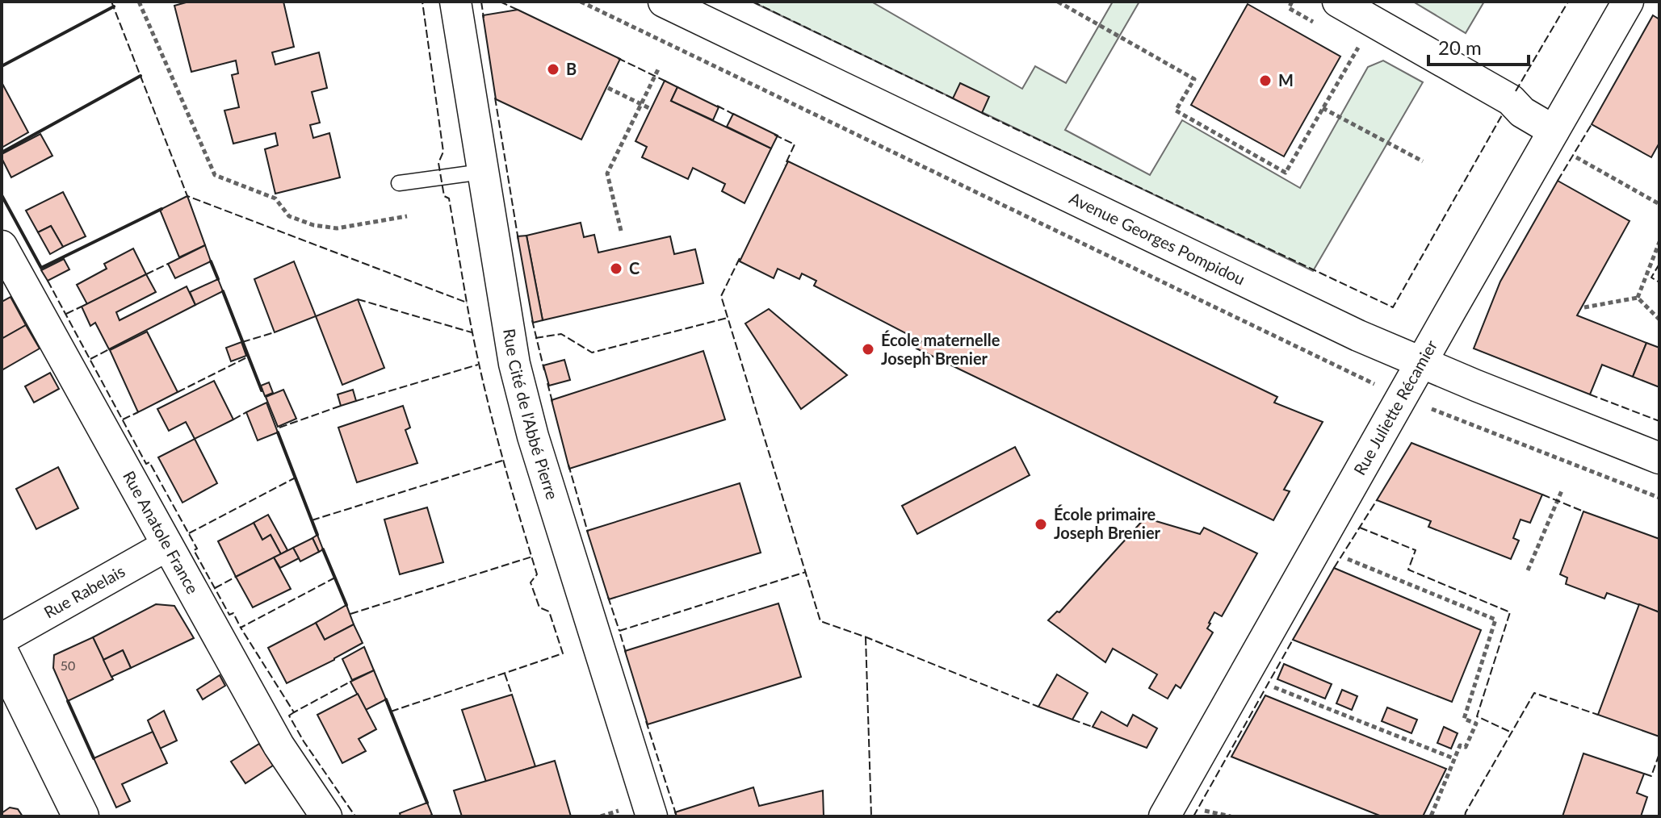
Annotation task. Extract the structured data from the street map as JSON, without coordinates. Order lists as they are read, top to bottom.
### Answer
{
  "streets": {
    "street": [
      "Avenue Georges Pompidou",
      "Rue Juliette Récamier",
      "Rue Cité de l'Abbé Pierre",
      "Rue Anatole France",
      "Rue Rabelais"
    ]
  },
  "crossings": [
    ["Avenue Georges Pompidou", "Rue Juliette Récamier"],
    ["Rue Anatole France", "Rue Rabelais"]
  ],
  "places": [
    "B",
    "M",
    "C",
    "École maternelle Joseph Brenier",
    "École primaire Joseph Brenier"
  ],
  "house_numbers": ["50"],
  "scale_bar": "20 m"
}
